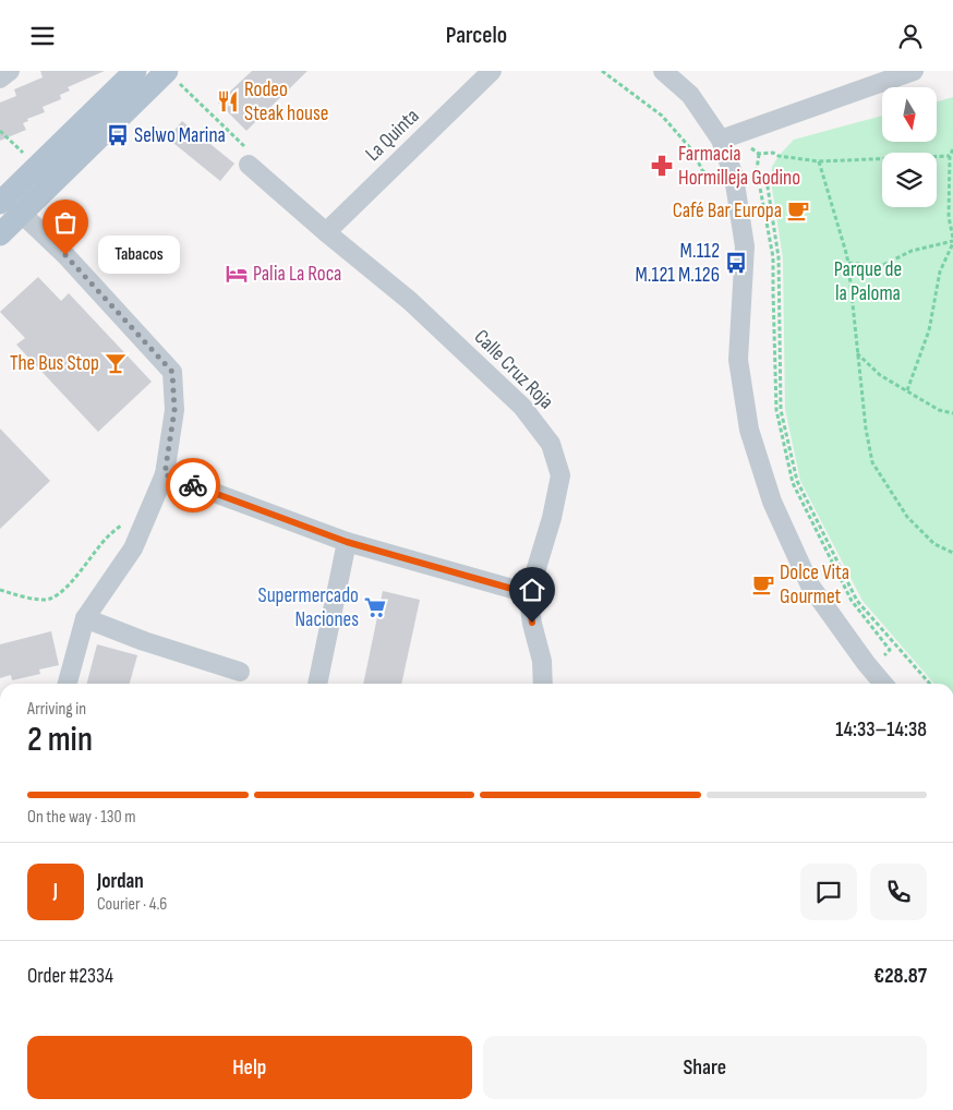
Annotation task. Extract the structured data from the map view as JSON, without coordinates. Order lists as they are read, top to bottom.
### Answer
{
  "streets": {
    "street": ["La Quinta", "Calle Cruz Roja"]
  },
  "crossings": [
    ["La Quinta", "Calle Cruz Roja"]
  ],
  "parks": ["Parque de la Paloma"],
  "places": {
    "restaurant": ["Rodeo Steak house"],
    "bus stop": ["Selwo Marina", "M.112 M.121 M.126"],
    "pharmacy": ["Farmacia Hormilleja Godino"],
    "cafe": ["Café Bar Europa", "Dolce Vita Gourmet"],
    "other": ["Tabacos"],
    "hotel": ["Palia La Roca"],
    "bar": ["The Bus Stop"],
    "supermarket": ["Supermercado Naciones"]
  },
  "north": "bottom",
  "page": {
    "header": "Parcelo",
    "bubble": "Tabacos",
    "heading": ["2 min", "Arriving in", "14:33–14:38"],
    "panel": [
      "Jordan",
      "Courier · 4.6",
      "Order #2334",
      "€28.87"
    ],
    "bar": "On the way · 130 m",
    "round": "J",
    "buttons": ["Help", "Share"]
  }
}
